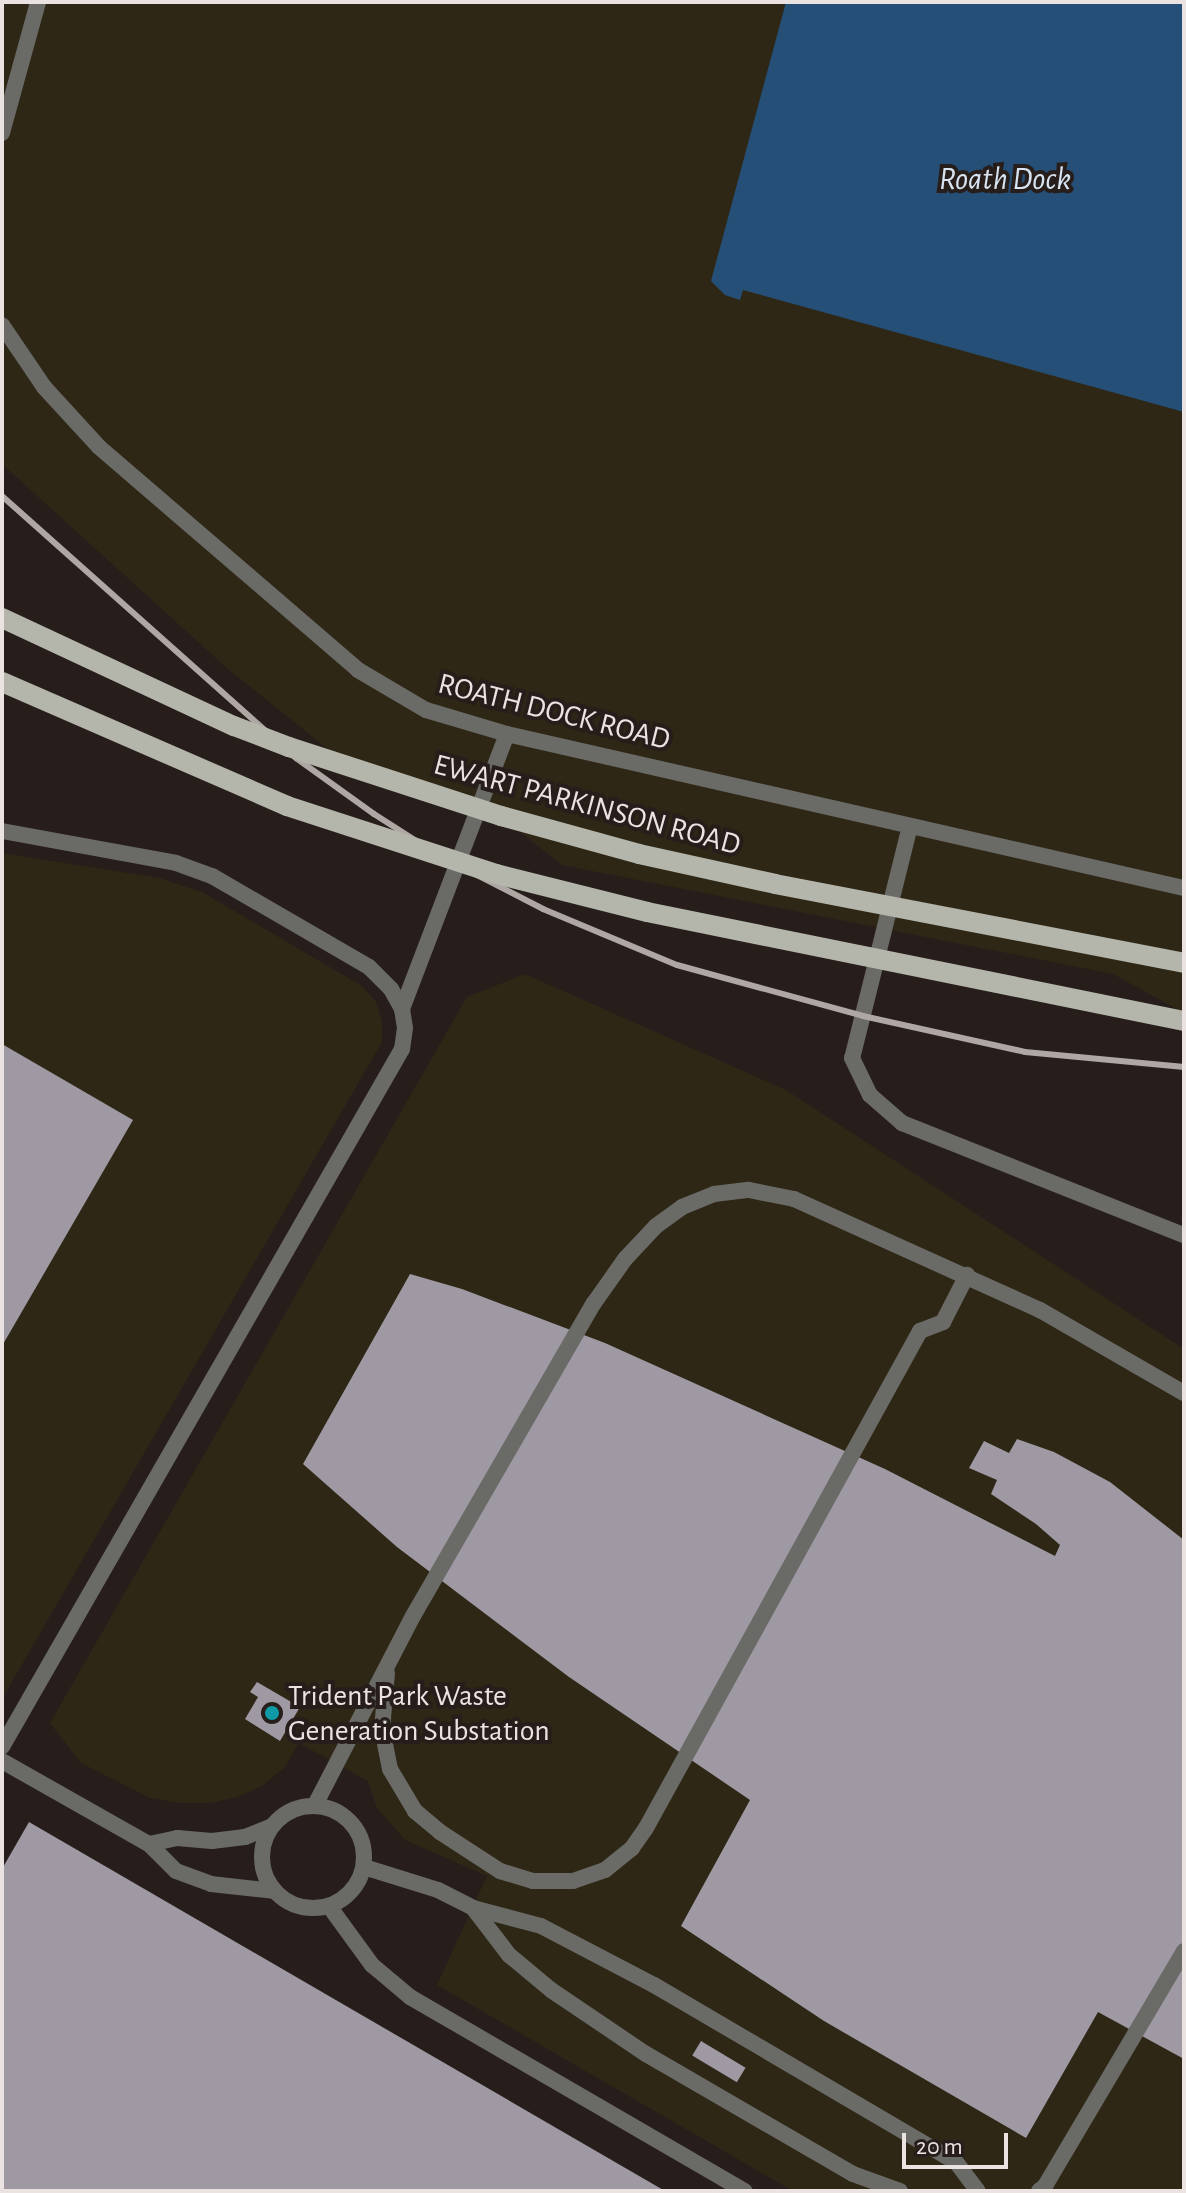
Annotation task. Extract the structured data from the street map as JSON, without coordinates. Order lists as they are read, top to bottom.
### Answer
{
  "streets": {
    "main road": ["EWART PARKINSON ROAD"],
    "street": ["ROATH DOCK ROAD"]
  },
  "water": ["Roath Dock"],
  "places": ["Trident Park Waste Generation Substation"],
  "scale_bar": "20 m"
}
